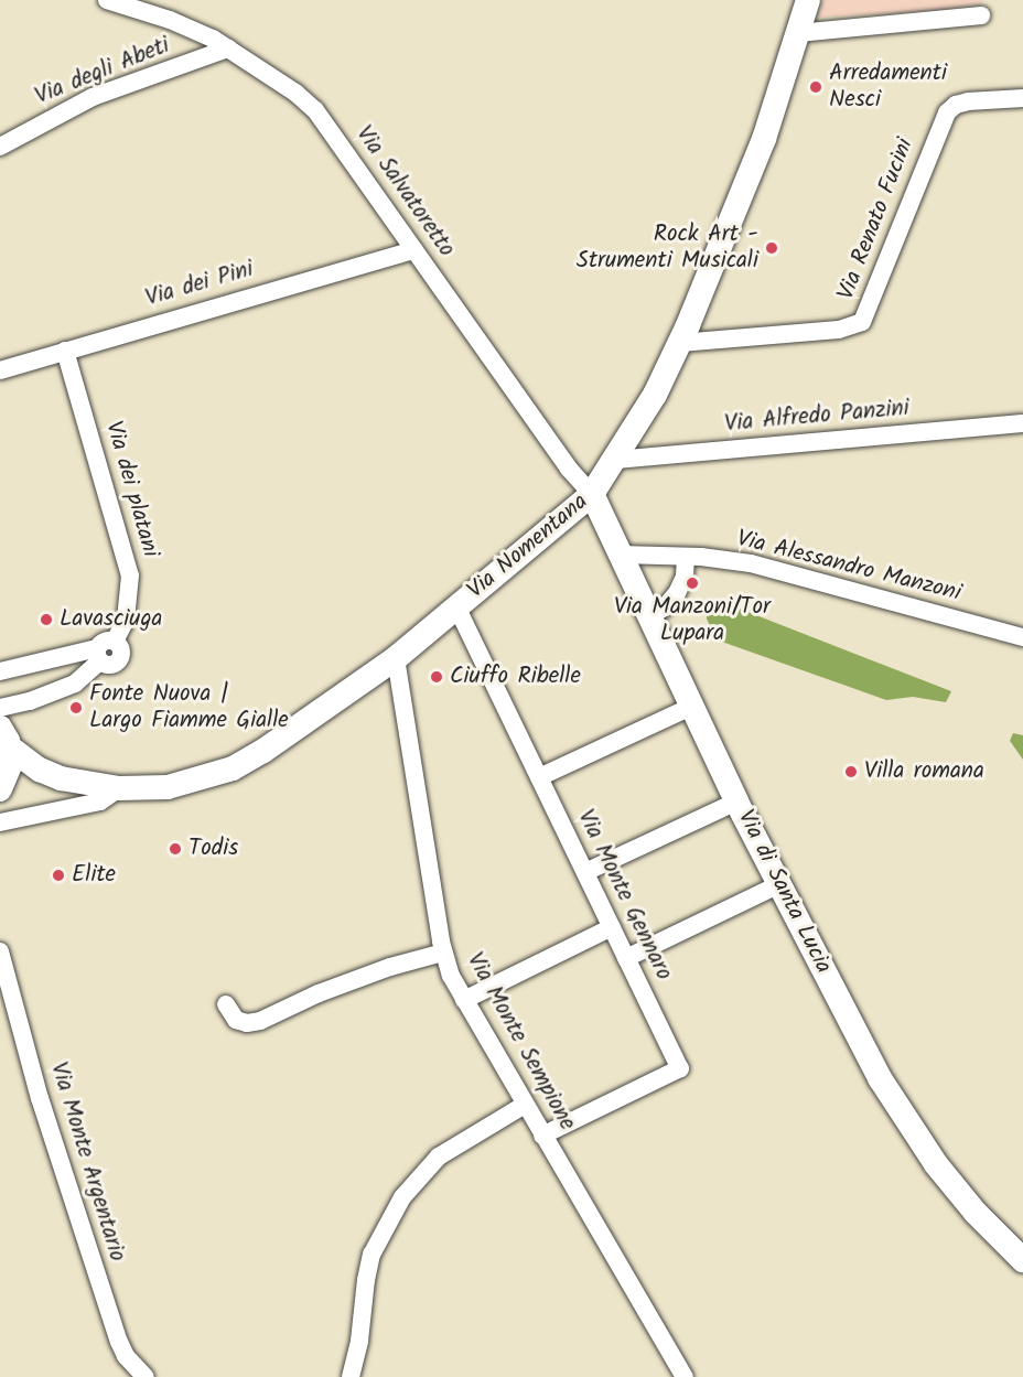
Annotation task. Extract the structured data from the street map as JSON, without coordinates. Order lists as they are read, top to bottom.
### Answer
{
  "streets": {
    "main road": ["Via Nomentana", "Via di Santa Lucia"],
    "street": [
      "Via degli Abeti",
      "Via Salvatoretto",
      "Via Renato Fucini",
      "Via dei Pini",
      "Via Alfredo Panzini",
      "Via dei platani",
      "Via Alessandro Manzoni",
      "Via Monte Gennaro",
      "Via Monte Sempione",
      "Via Monte Argentario"
    ]
  },
  "crossings": [
    ["Via degli Abeti", "Via Salvatoretto"],
    ["Via Salvatoretto", "Via dei Pini"],
    ["Via Salvatoretto", "Via Nomentana"],
    ["Via Salvatoretto", "Via di Santa Lucia"],
    ["Via Renato Fucini", "Via Nomentana"],
    ["Via dei Pini", "Via dei platani"],
    ["Via Alfredo Panzini", "Via Nomentana"],
    ["Via Nomentana", "Via di Santa Lucia"],
    ["Via Nomentana", "Via Monte Gennaro"],
    ["Via Nomentana", "Via Monte Sempione"],
    ["Via Alessandro Manzoni", "Via di Santa Lucia"],
    ["Via Monte Gennaro", "Via Monte Sempione"]
  ],
  "places": [
    "Arredamenti Nesci",
    "Rock Art - Strumenti Musicali",
    "Via Manzoni/Tor Lupara",
    "Lavasciuga",
    "Ciuffo Ribelle",
    "Fonte Nuova | Largo Fiamme Gialle",
    "Villa romana",
    "Todis",
    "Elite"
  ]
}
